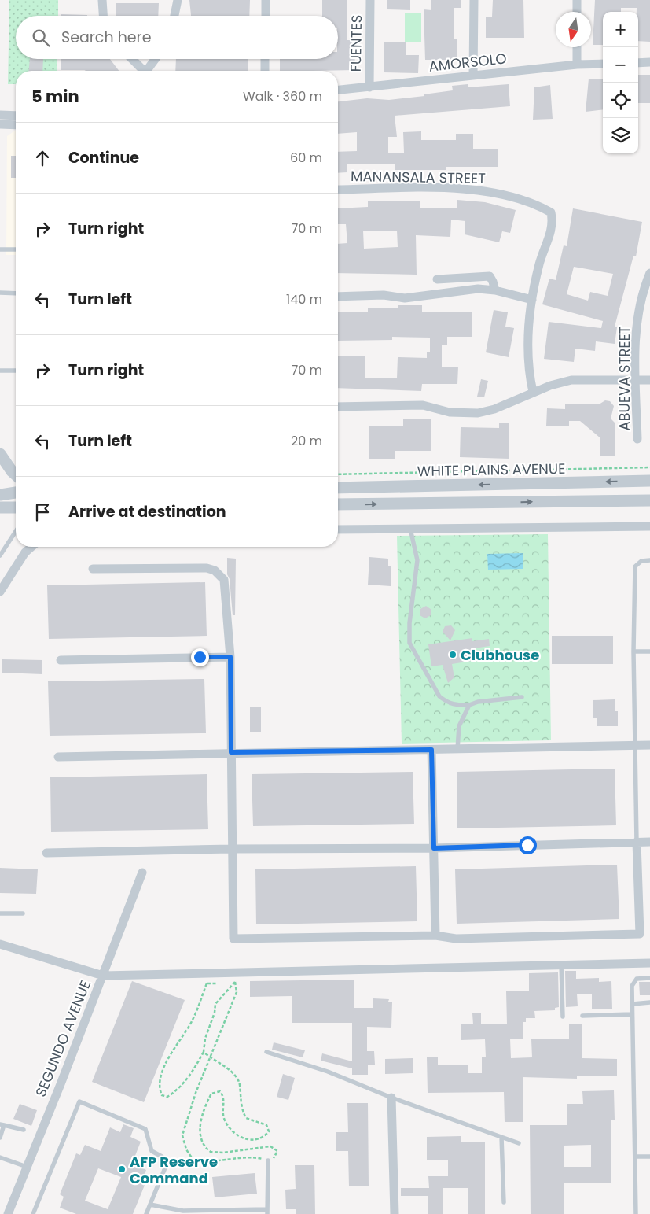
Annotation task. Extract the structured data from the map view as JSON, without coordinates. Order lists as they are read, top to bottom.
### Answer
{
  "streets": {
    "street": [
      "FUENTES",
      "AMORSOLO",
      "MANANSALA STREET",
      "ABUEVA STREET",
      "WHITE PLAINS AVENUE",
      "SEGUNDO AVENUE"
    ]
  },
  "crossings": [
    ["FUENTES", "AMORSOLO"]
  ],
  "places": ["Clubhouse", "AFP Reserve Command"],
  "north": "bottom",
  "page": {
    "map_buttons": ["+", "−"],
    "search": "Search here",
    "heading": ["5 min", "Walk · 360 m"],
    "list": [
      ["Continue", "60 m"],
      ["Turn right", "70 m"],
      ["Turn left", "140 m"],
      ["Turn right", "70 m"],
      ["Turn left", "20 m"],
      "Arrive at destination"
    ]
  }
}
